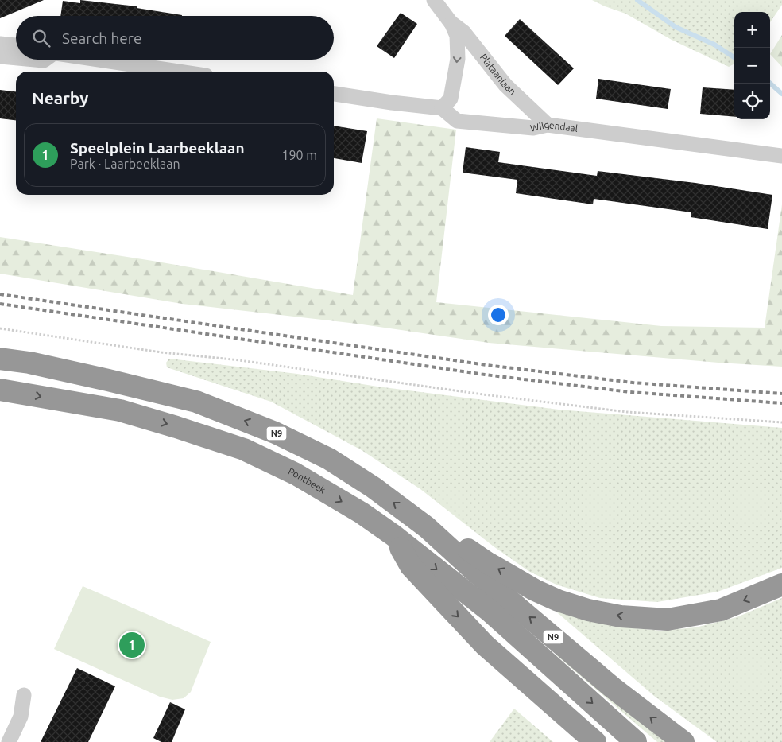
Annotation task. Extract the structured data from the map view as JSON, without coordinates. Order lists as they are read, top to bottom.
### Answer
{
  "streets": {
    "highway": ["N9", "Pontbeek"],
    "street": ["Plataanlaan", "Wilgendaal"]
  },
  "crossings": [
    ["Plataanlaan", "Wilgendaal"]
  ],
  "page": {
    "map_buttons": ["+", "−"],
    "search": "Search here",
    "heading": "Nearby",
    "list": [
      {
        "mark": "1",
        "name": "Speelplein Laarbeeklaan",
        "note": "Park · Laarbeeklaan",
        "value": "190 m"
      }
    ],
    "pins": "1"
  }
}
